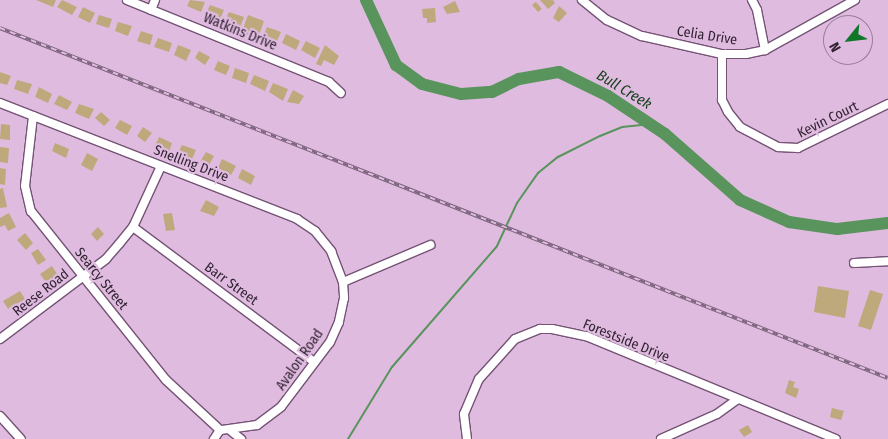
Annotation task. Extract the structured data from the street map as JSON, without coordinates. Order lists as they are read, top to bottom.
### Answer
{
  "streets": {
    "street": [
      "Watkins Drive",
      "Celia Drive",
      "Kevin Court",
      "Snelling Drive",
      "Searcy Street",
      "Barr Street",
      "Reese Road",
      "Forestside Drive",
      "Avalon Road"
    ]
  },
  "crossings": [
    ["Celia Drive", "Kevin Court"],
    ["Snelling Drive", "Searcy Street"],
    ["Snelling Drive", "Reese Road"],
    ["Snelling Drive", "Avalon Road"],
    ["Searcy Street", "Reese Road"],
    ["Searcy Street", "Avalon Road"],
    ["Barr Street", "Reese Road"],
    ["Barr Street", "Avalon Road"]
  ],
  "water": ["Bull Creek"],
  "north": "bottom left"
}
